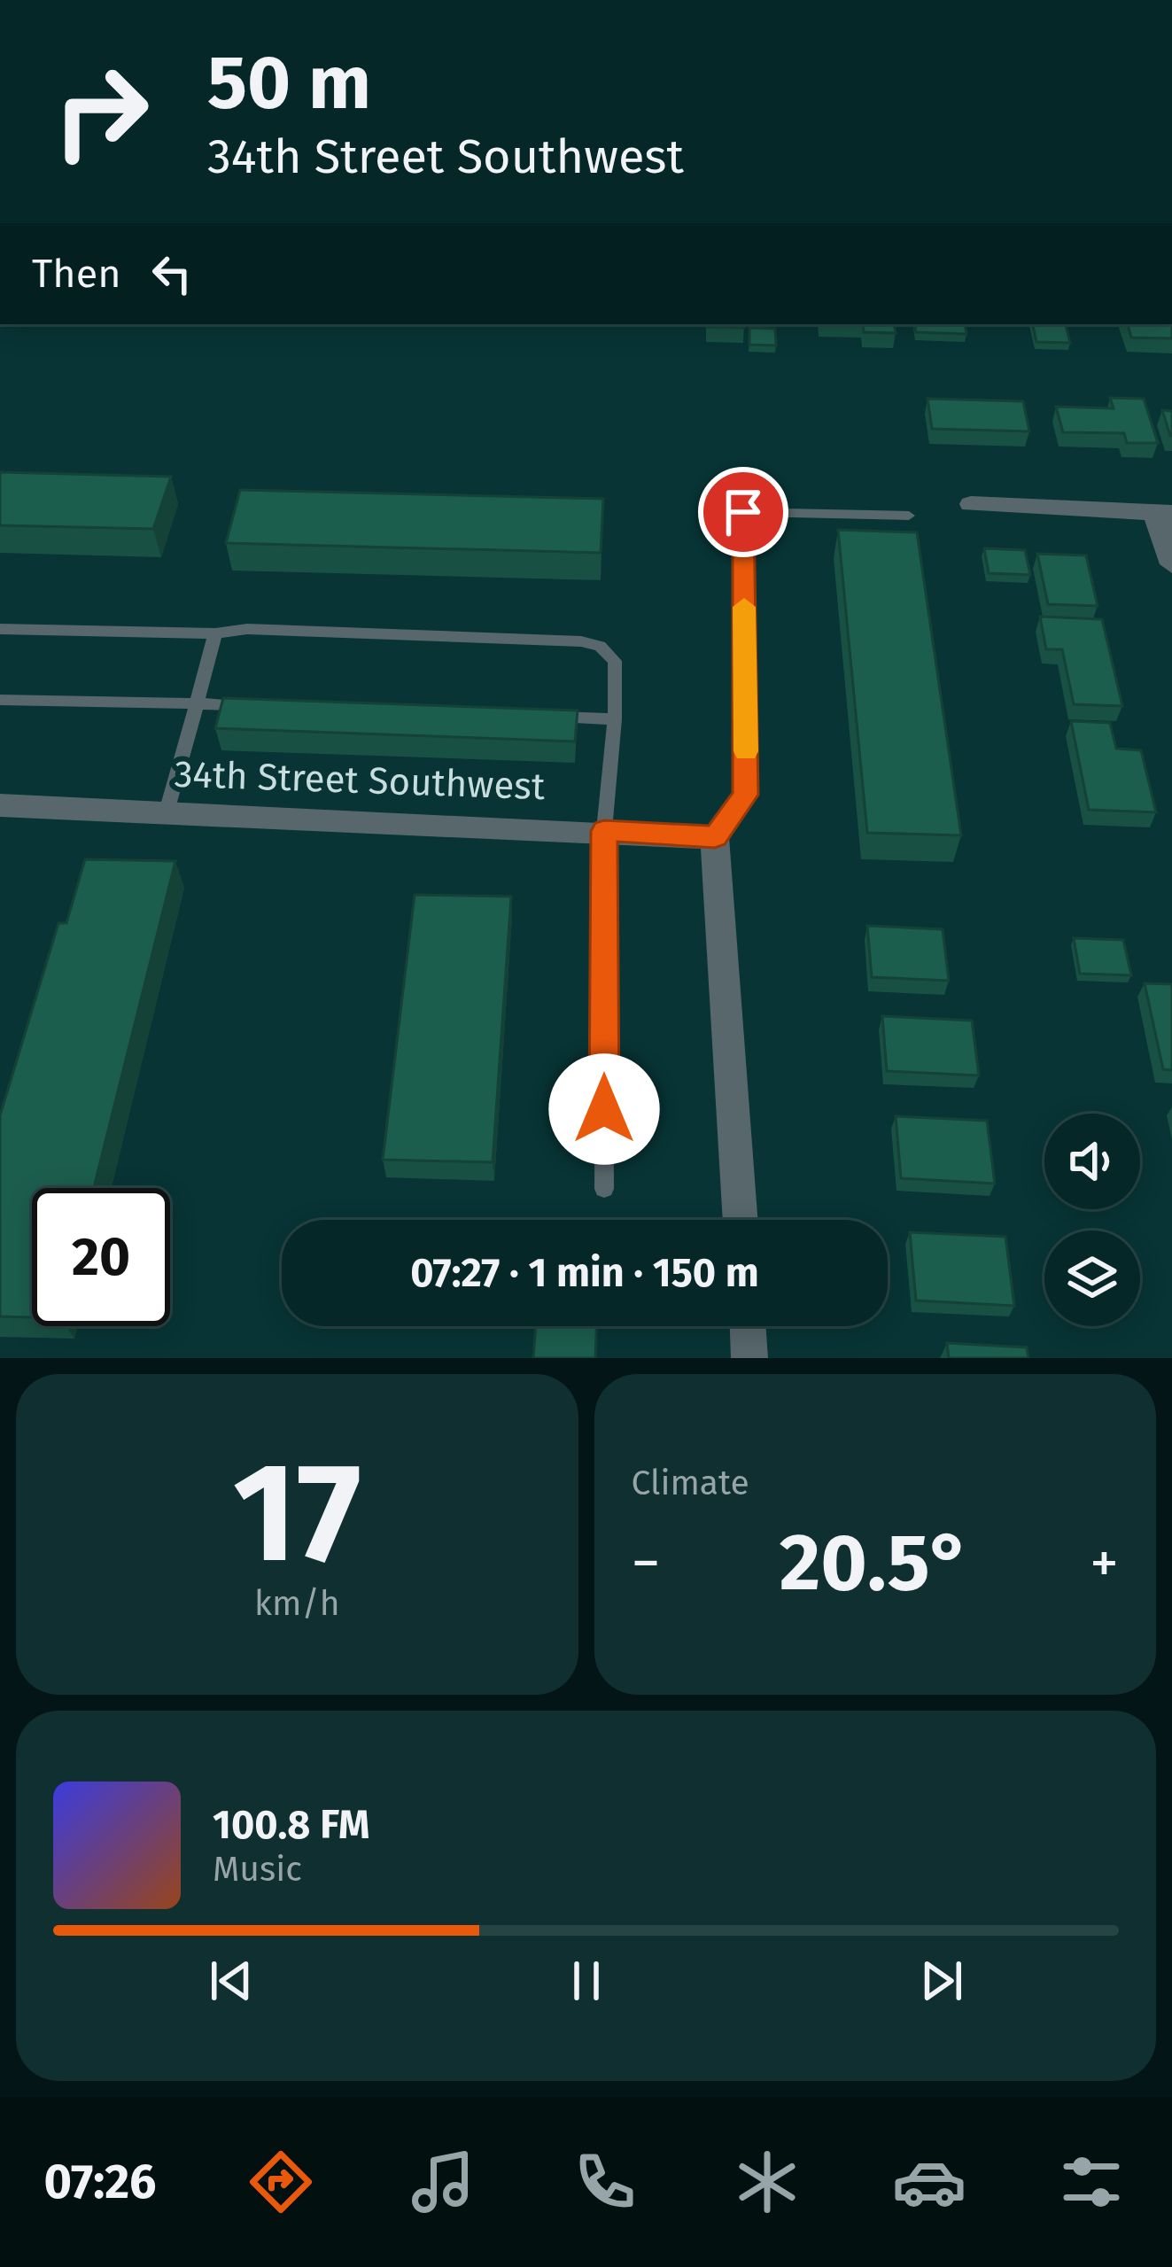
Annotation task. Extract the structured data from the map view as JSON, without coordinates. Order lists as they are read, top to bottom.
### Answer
{
  "streets": {
    "street": ["34th Street Southwest"]
  },
  "page": {
    "turn": ["50 m", "34th Street Southwest"],
    "then": "Then",
    "limit": "20",
    "trip": "07:27 · 1 min · 150 m",
    "tile": [
      ["17", "km/h"],
      "Climate"
    ],
    "heat": ["−", "20.5°", "+"],
    "song": ["100.8 FM", "Music"],
    "tabs": "07:26"
  }
}
